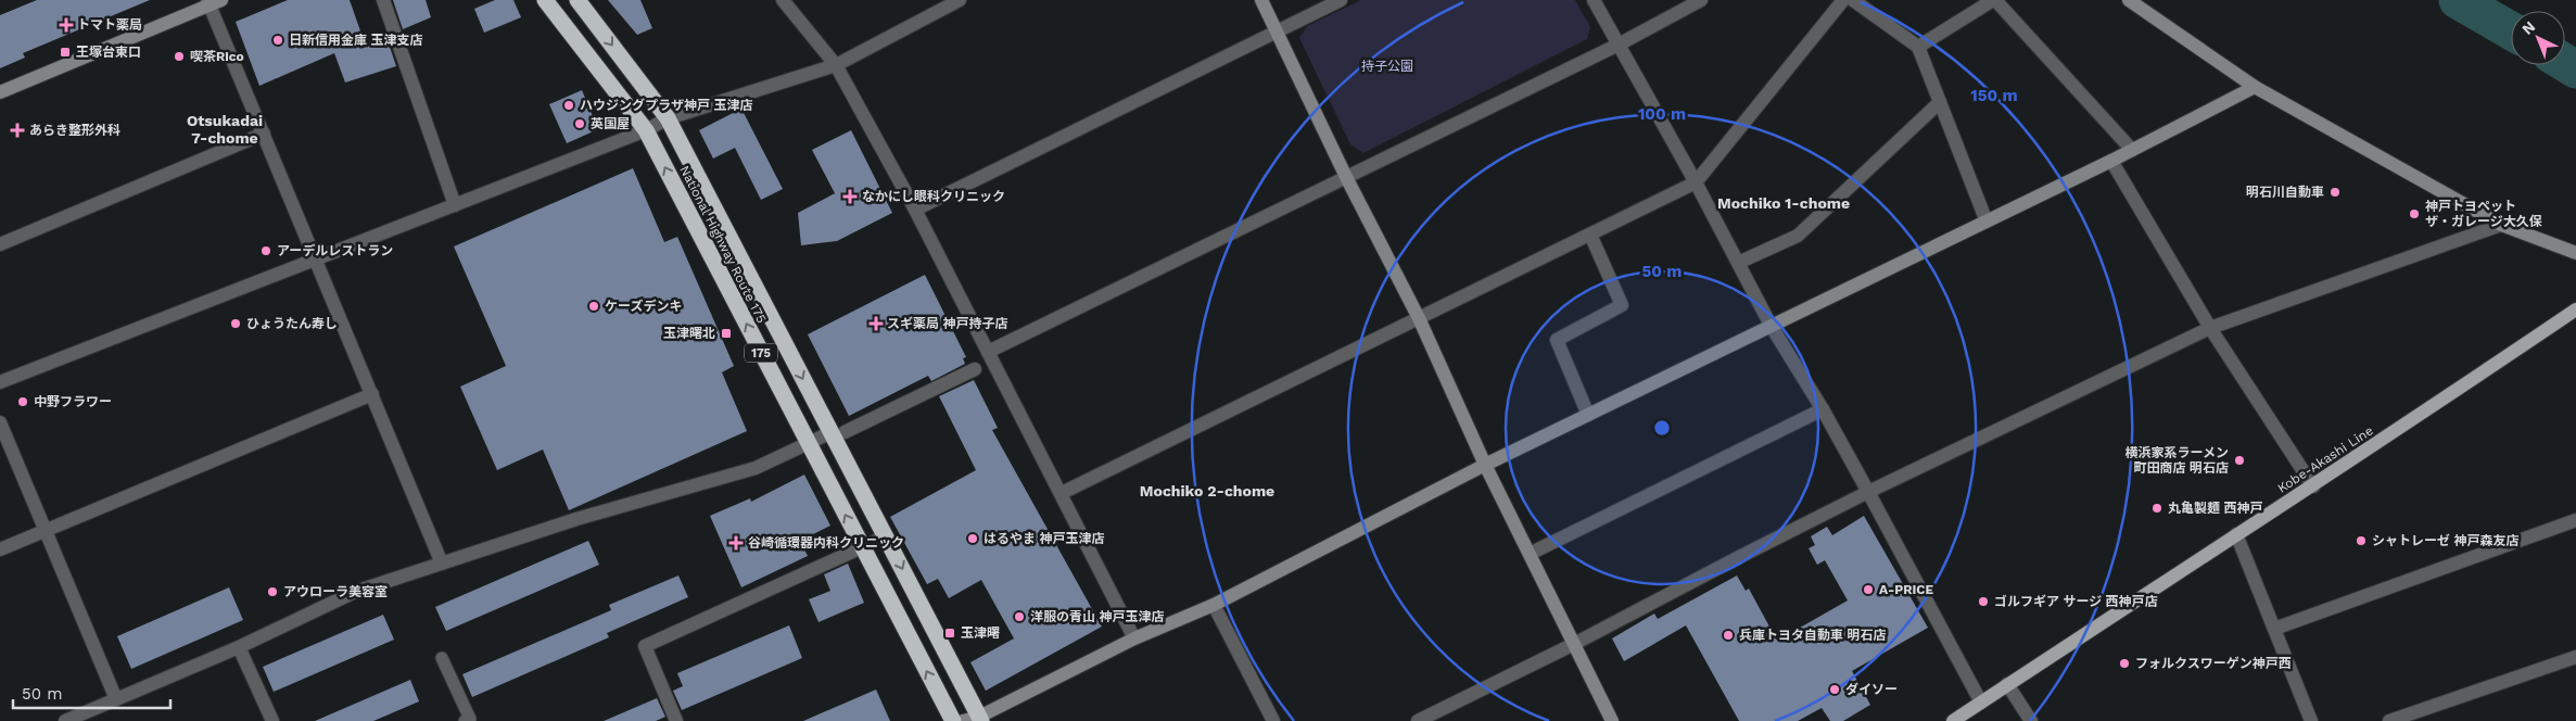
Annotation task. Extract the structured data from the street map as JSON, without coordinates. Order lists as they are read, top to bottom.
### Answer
{
  "streets": {
    "highway": ["National Highway Route 175", "175"],
    "main road": ["Kobe-Akashi Line"]
  },
  "districts": ["Otsukadai 7-chome", "Mochiko 1-chome", "Mochiko 2-chome"],
  "parks": ["持子公園"],
  "places": {
    "health": [
      "トマト薬局",
      "あらき整形外科",
      "なかにし眼科クリニック",
      "スギ薬局 神戸持子店",
      "谷崎循環器内科クリニック"
    ],
    "other": [
      "日新信用金庫 玉津支店",
      "喫茶Rico",
      "ハウジングプラザ神戸 玉津店",
      "英国屋",
      "明石川自動車",
      "神戸トヨペット ザ・ガレージ大久保",
      "アーデルレストラン",
      "ケーズデンキ",
      "ひょうたん寿し",
      "中野フラワー",
      "横浜家系ラーメン 町田商店 明石店",
      "丸亀製麺 西神戸",
      "はるやま 神戸玉津店",
      "シャトレーゼ 神戸森友店",
      "A-PRICE",
      "アウローラ美容室",
      "ゴルフギア サージ 西神戸店",
      "洋服の青山 神戸玉津店",
      "兵庫トヨタ自動車 明石店",
      "フォルクスワーゲン神戸西",
      "ダイソー"
    ],
    "transit": ["王塚台東口", "玉津曙北", "玉津曙"]
  },
  "scale_bar": "50 m",
  "north": "top left",
  "rings": ["150 m", "100 m", "50 m"]
}
